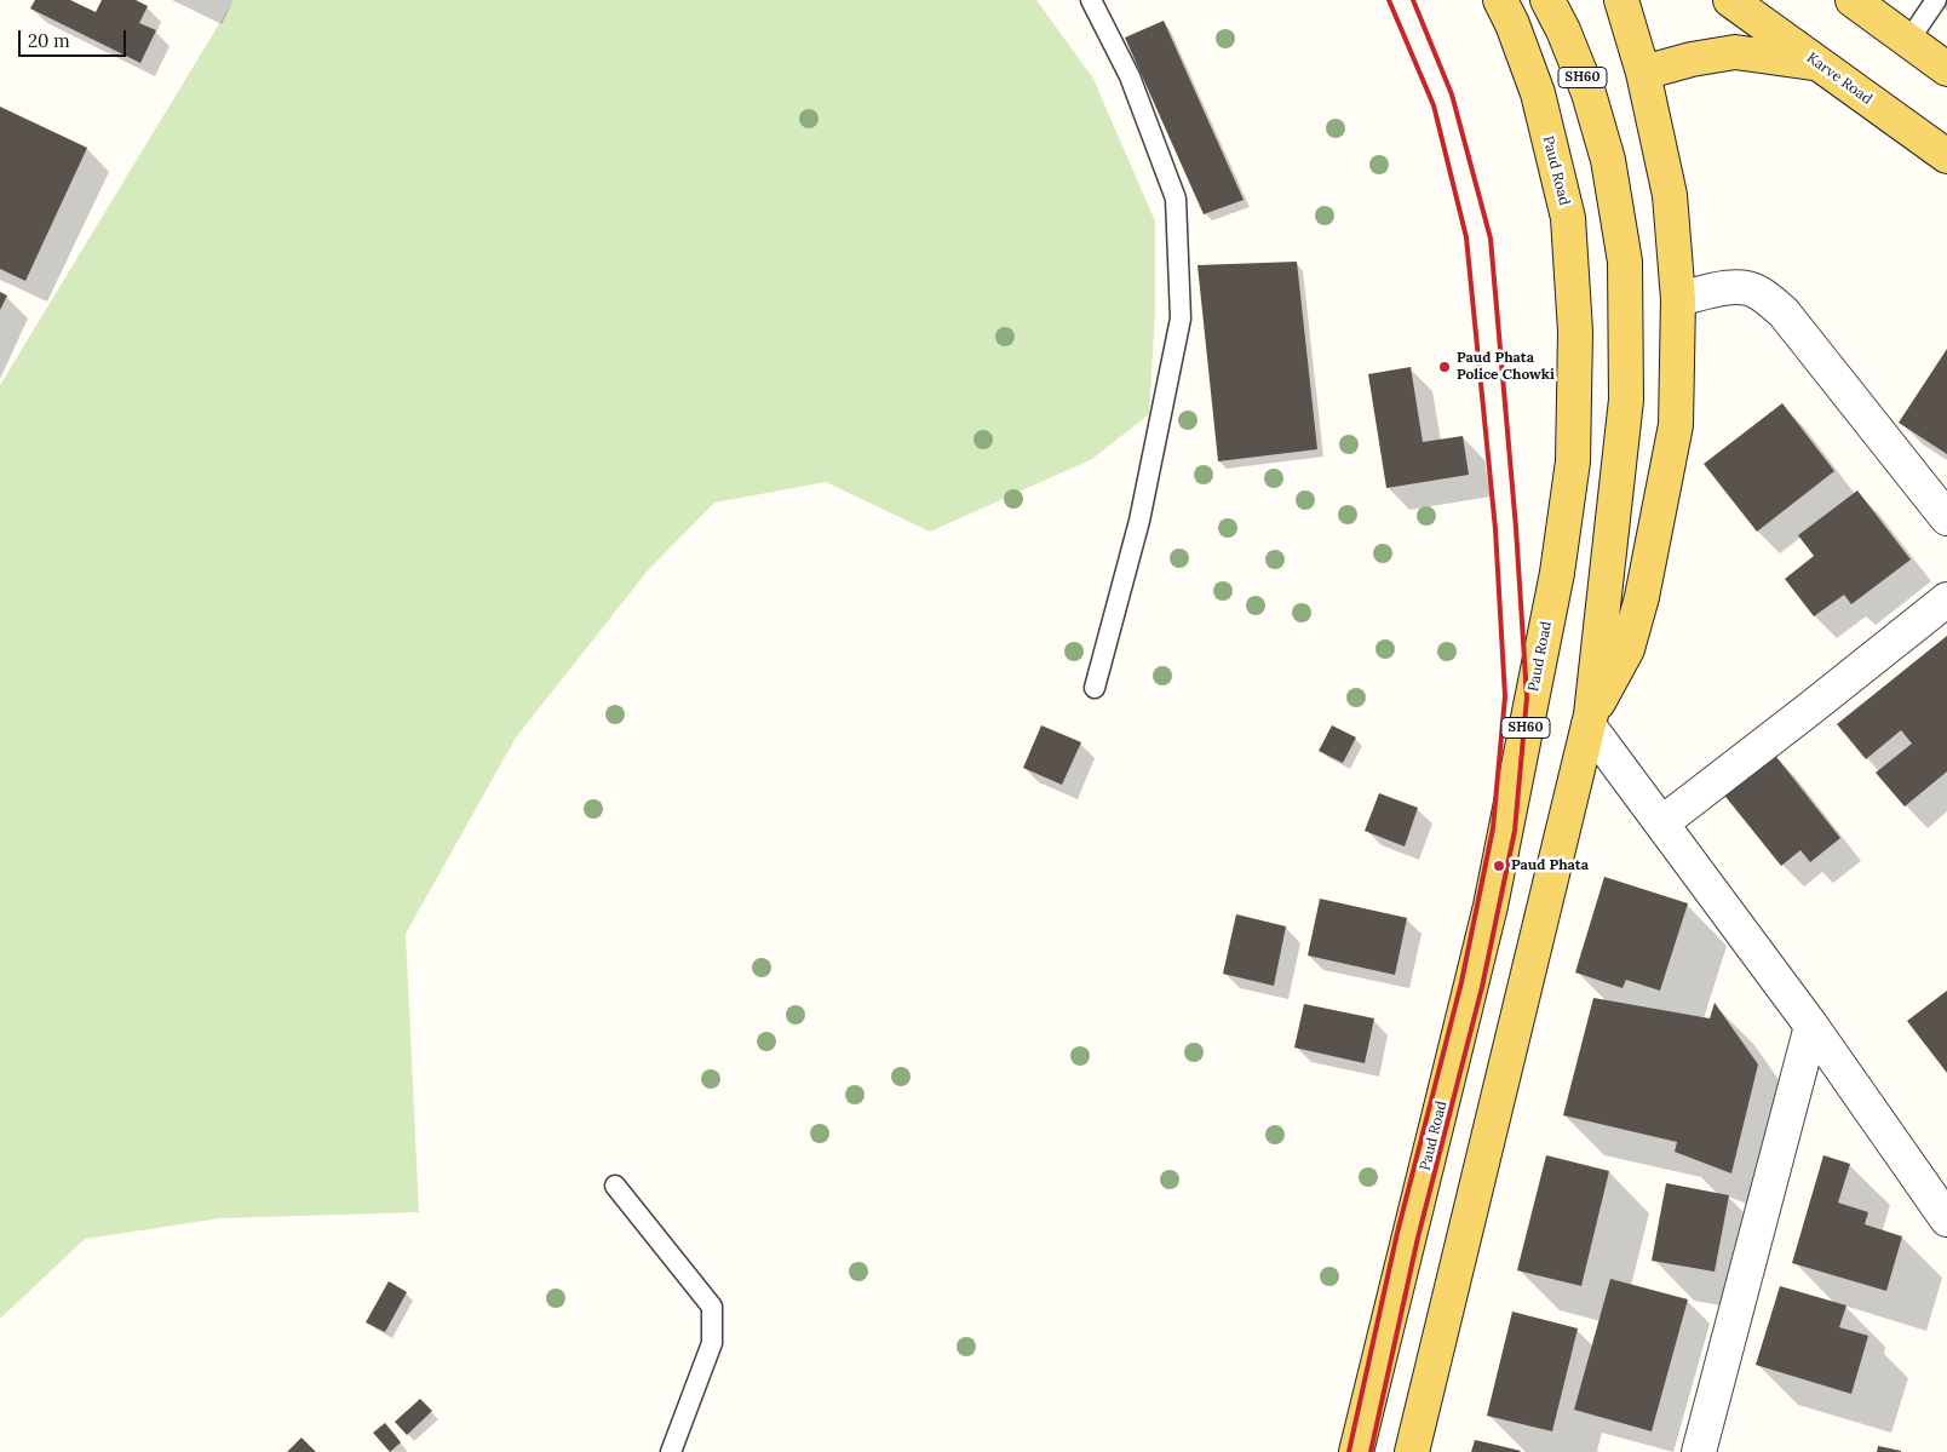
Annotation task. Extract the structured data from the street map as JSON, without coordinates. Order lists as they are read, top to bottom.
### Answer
{
  "streets": {
    "main road": ["SH60", "Karve Road", "Paud Road"]
  },
  "places": ["Paud Phata Police Chowki", "Paud Phata"],
  "scale_bar": "20 m"
}
